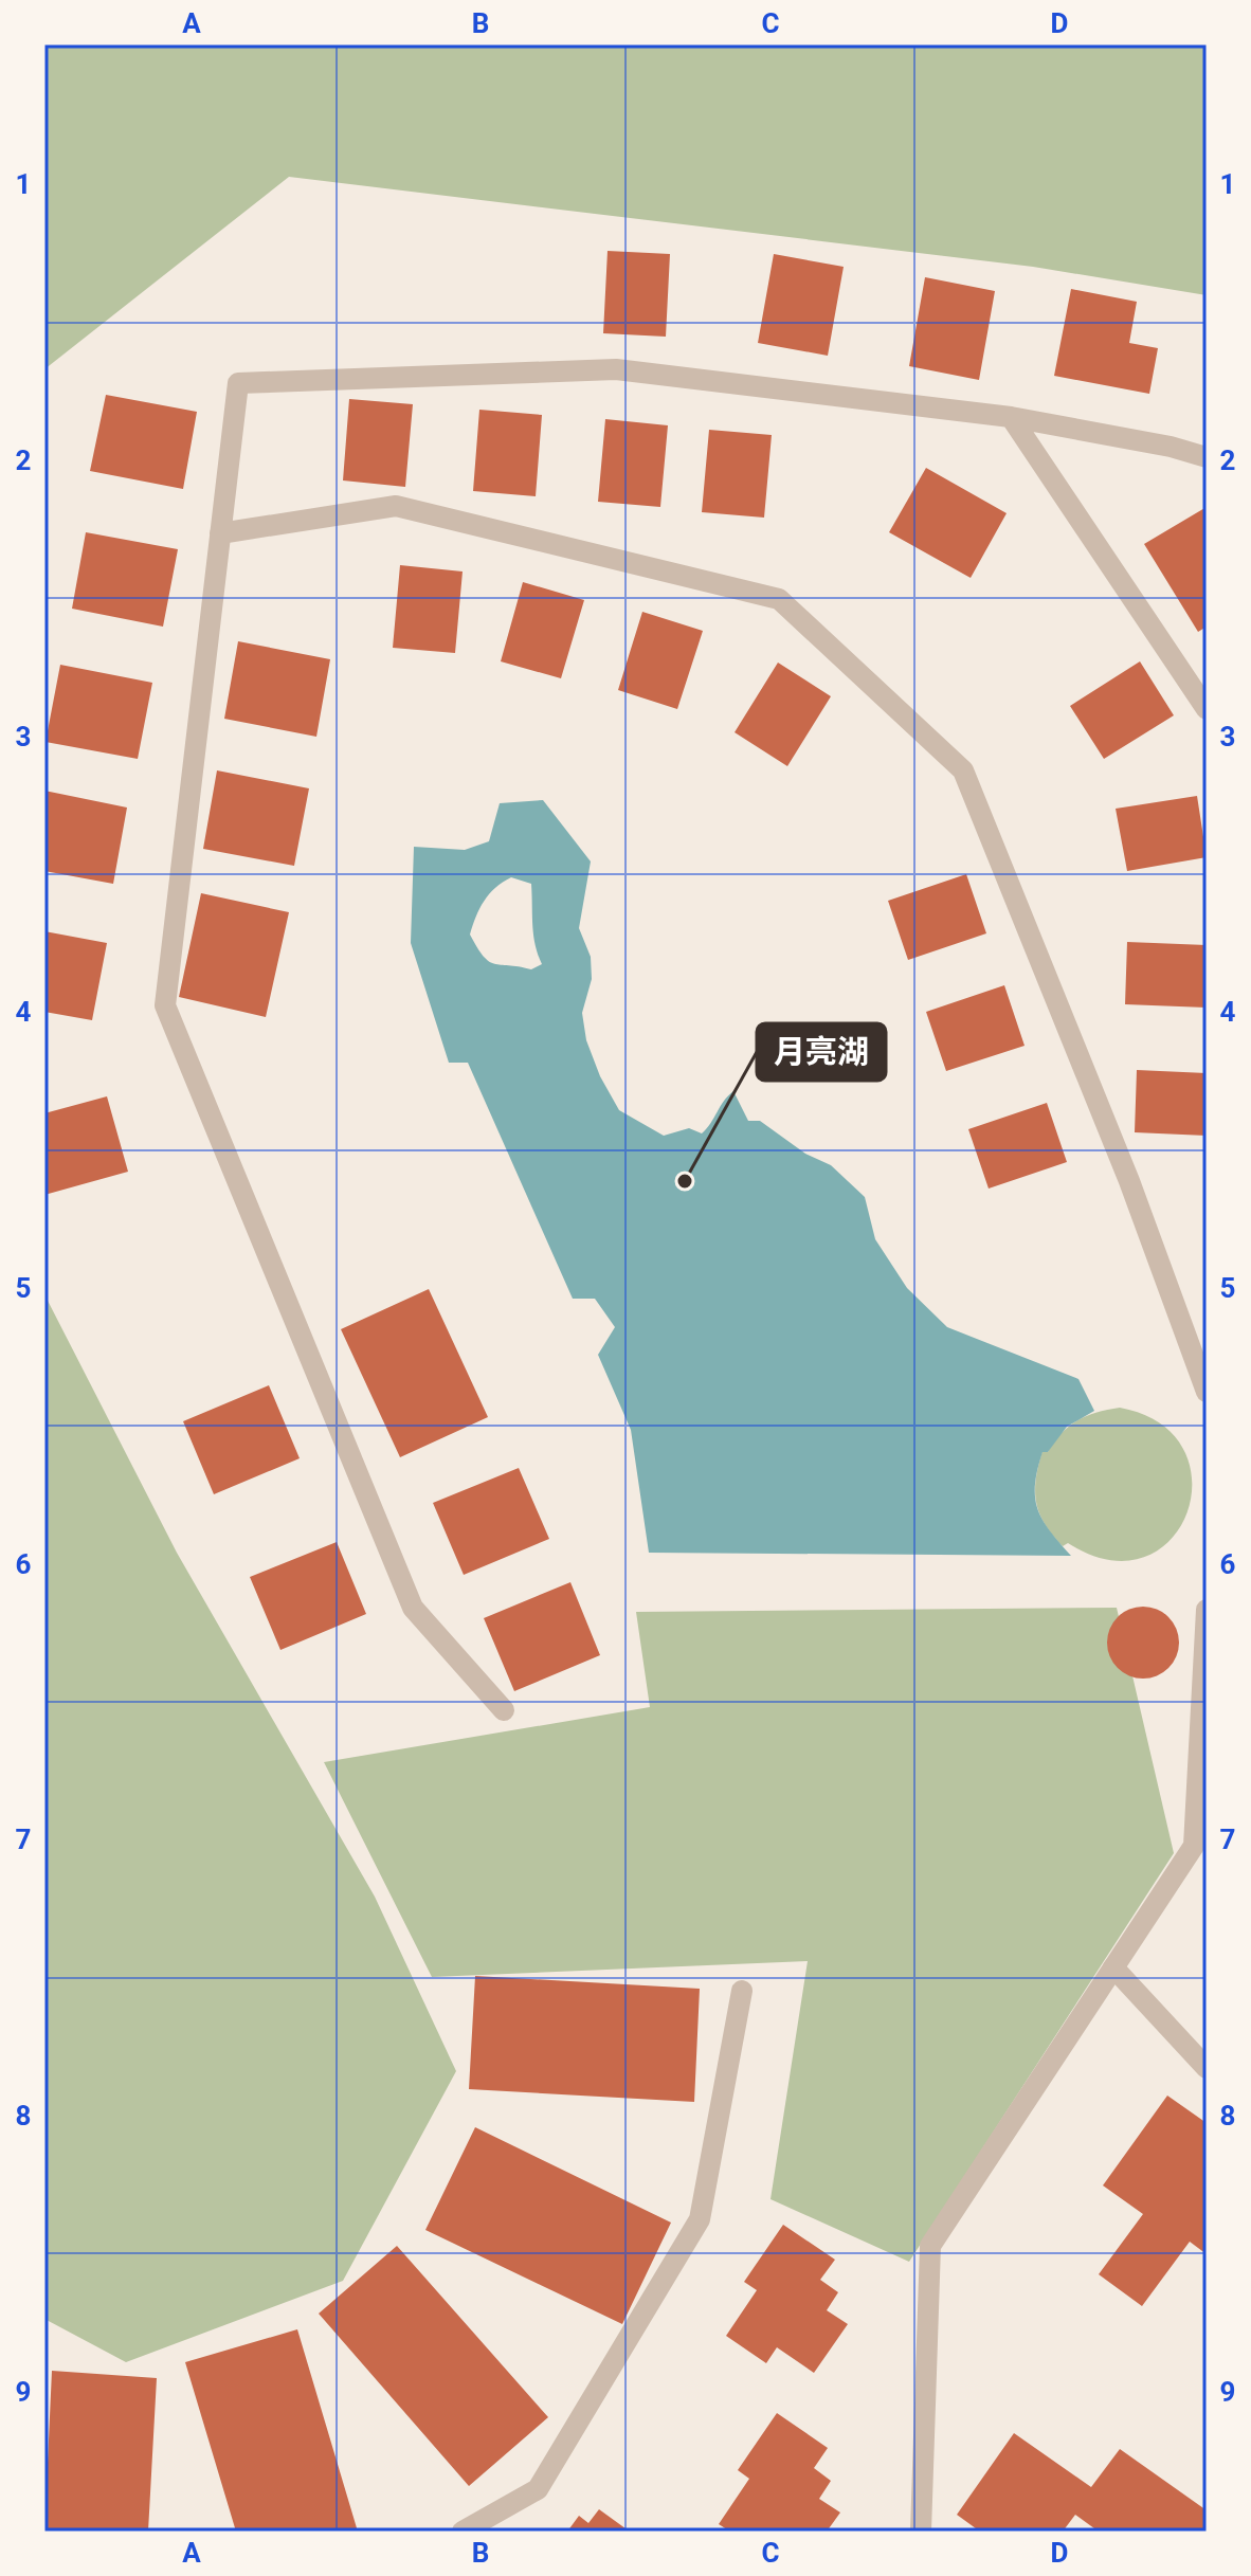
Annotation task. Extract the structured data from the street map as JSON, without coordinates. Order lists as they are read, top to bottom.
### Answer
{
  "places": ["月亮湖"],
  "grid": {
    "columns": [
      "A",
      "B",
      "C",
      "D"
    ],
    "rows": [
      "1",
      "2",
      "3",
      "4",
      "5",
      "6",
      "7",
      "8",
      "9"
    ]
  }
}
